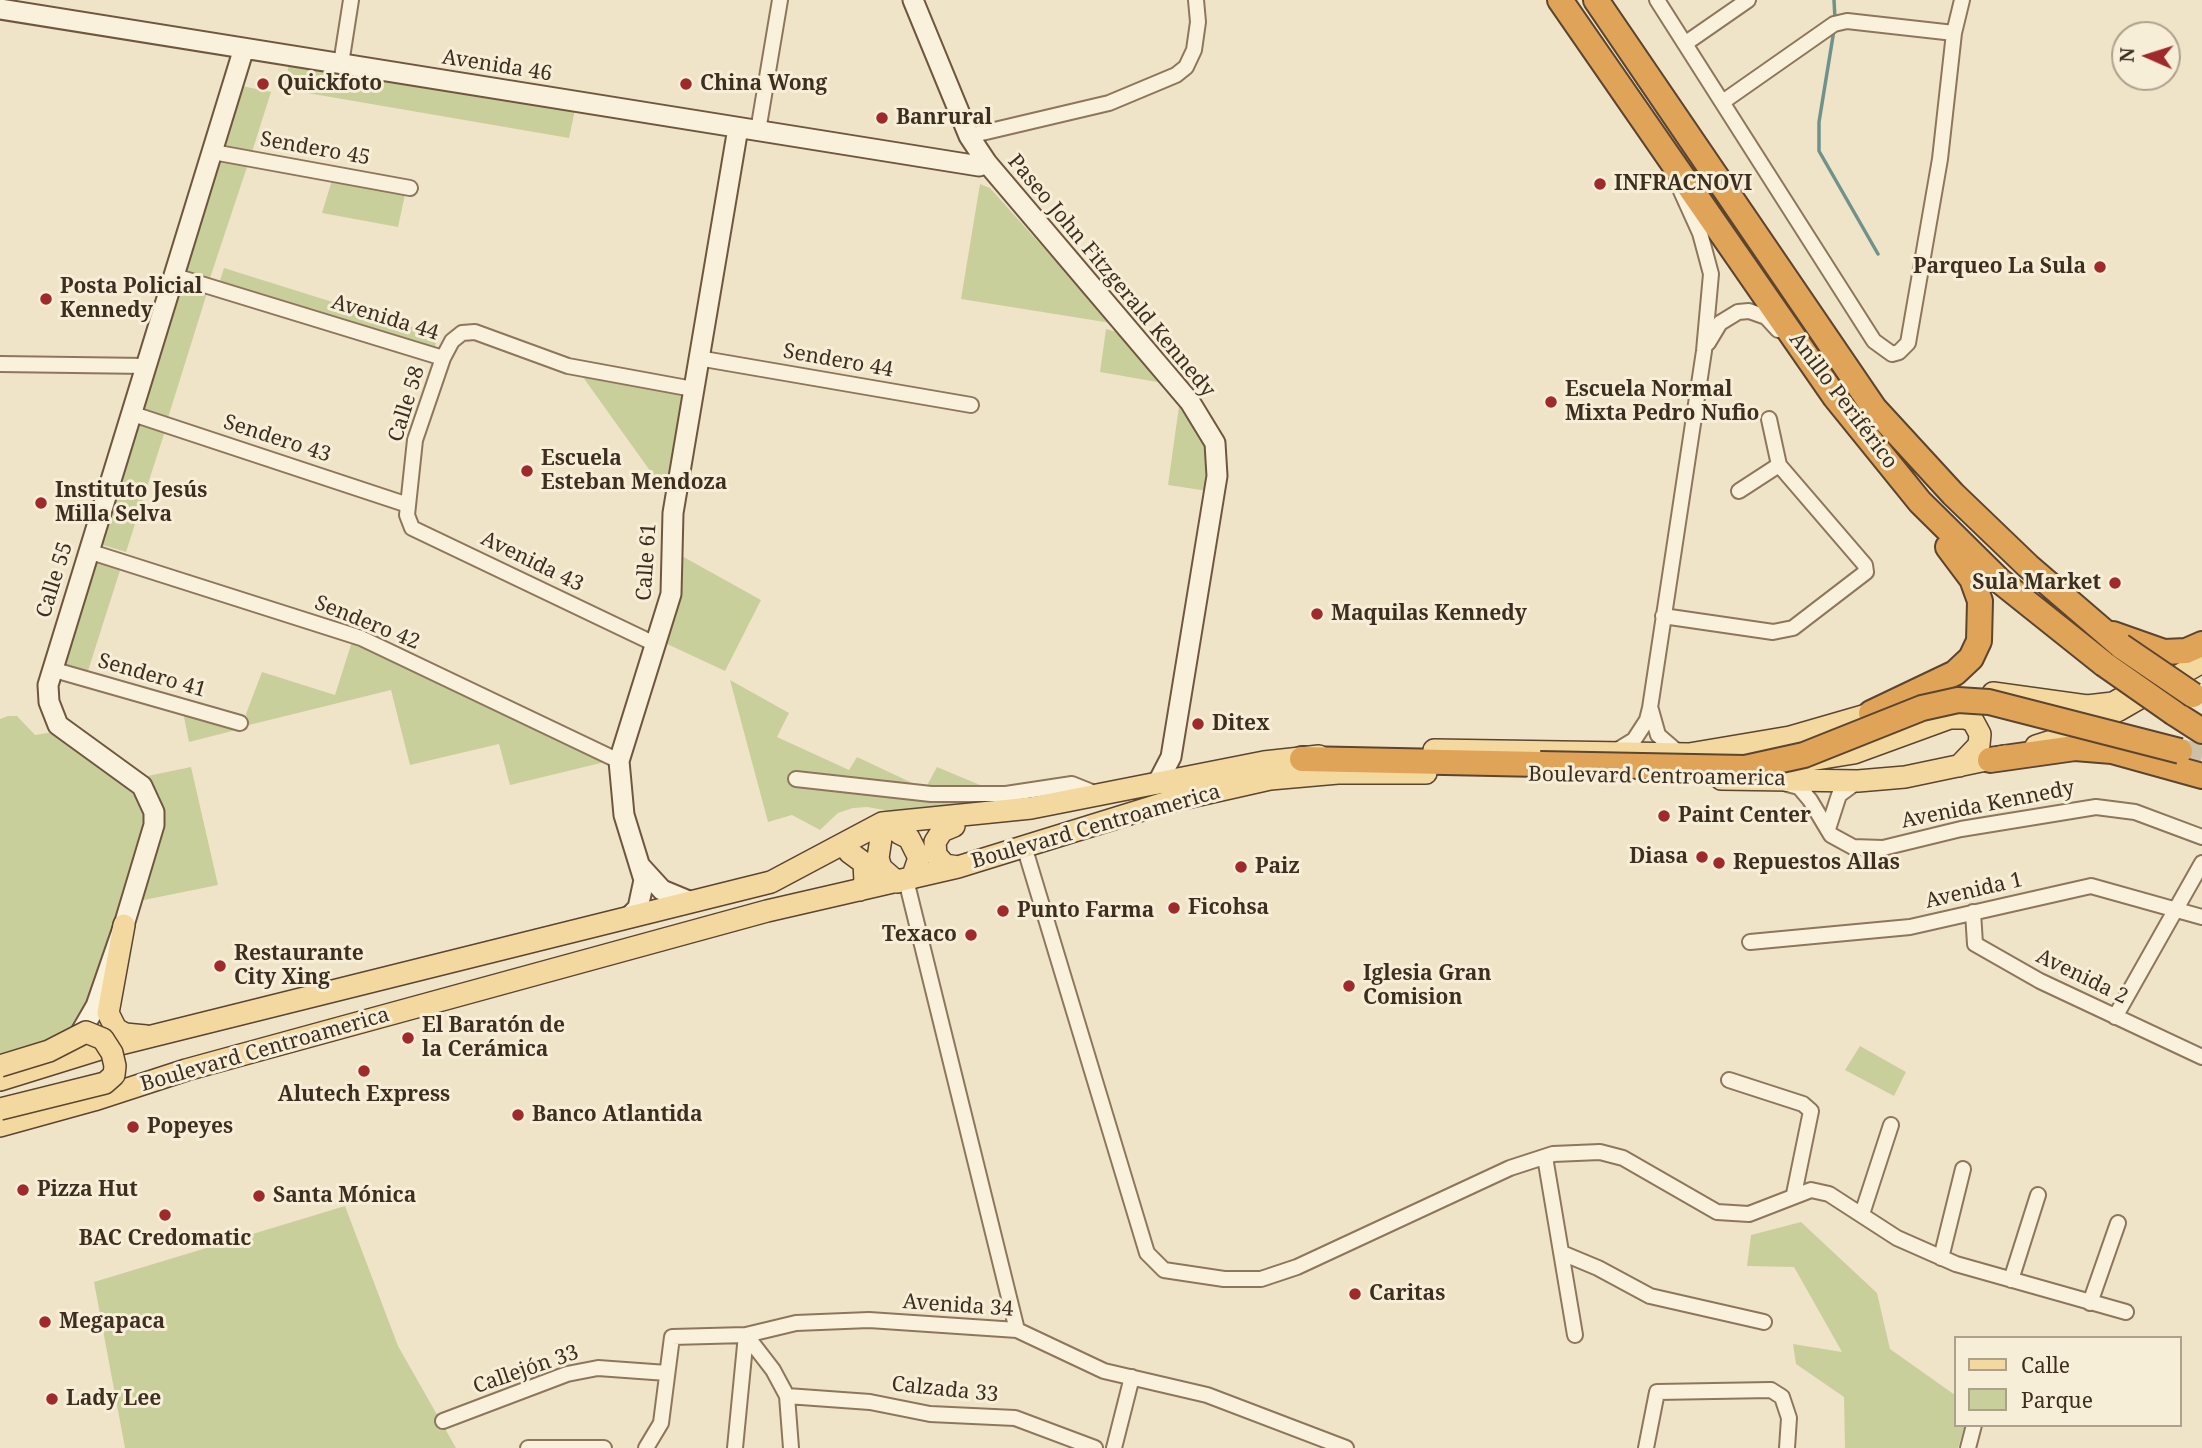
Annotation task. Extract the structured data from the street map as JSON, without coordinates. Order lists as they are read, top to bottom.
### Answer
{
  "streets": {
    "highway": ["Anillo Periférico"],
    "main road": ["Boulevard Centroamerica"],
    "street": [
      "Avenida 46",
      "Sendero 45",
      "Paseo John Fitzgerald Kennedy",
      "Avenida 44",
      "Sendero 44",
      "Calle 58",
      "Sendero 43",
      "Avenida 43",
      "Calle 61",
      "Calle 55",
      "Sendero 42",
      "Sendero 41",
      "Avenida Kennedy",
      "Avenida 1",
      "Avenida 2",
      "Avenida 34",
      "Callejón 33",
      "Calzada 33"
    ]
  },
  "crossings": [
    ["Avenida 46", "Paseo John Fitzgerald Kennedy"],
    ["Avenida 46", "Calle 61"],
    ["Avenida 46", "Calle 55"],
    ["Sendero 45", "Calle 55"],
    ["Paseo John Fitzgerald Kennedy", "Boulevard Centroamerica"],
    ["Avenida 44", "Calle 58"],
    ["Avenida 44", "Calle 61"],
    ["Avenida 44", "Calle 55"],
    ["Sendero 44", "Calle 61"],
    ["Calle 58", "Sendero 43"],
    ["Calle 58", "Avenida 43"],
    ["Sendero 43", "Avenida 43"],
    ["Sendero 43", "Calle 55"],
    ["Avenida 43", "Calle 61"],
    ["Calle 61", "Sendero 42"],
    ["Calle 61", "Boulevard Centroamerica"],
    ["Calle 55", "Sendero 42"],
    ["Calle 55", "Sendero 41"],
    ["Boulevard Centroamerica", "Avenida Kennedy"],
    ["Avenida 1", "Avenida 2"],
    ["Avenida 34", "Callejón 33"]
  ],
  "places": [
    "Quickfoto",
    "China Wong",
    "Banrural",
    "INFRACNOVI",
    "Parqueo La Sula",
    "Posta Policial Kennedy",
    "Escuela Normal Mixta Pedro Nufio",
    "Escuela Esteban Mendoza",
    "Instituto Jesús Milla Selva",
    "Sula Market",
    "Maquilas Kennedy",
    "Ditex",
    "Paint Center",
    "Diasa",
    "Repuestos Allas",
    "Paiz",
    "Ficohsa",
    "Punto Farma",
    "Texaco",
    "Restaurante City Xing",
    "Iglesia Gran Comision",
    "El Baratón de la Cerámica",
    "Alutech Express",
    "Banco Atlantida",
    "Popeyes",
    "Pizza Hut",
    "Santa Mónica",
    "BAC Credomatic",
    "Caritas",
    "Megapaca",
    "Lady Lee"
  ],
  "legend": ["Calle", "Parque"],
  "north": "left"
}
